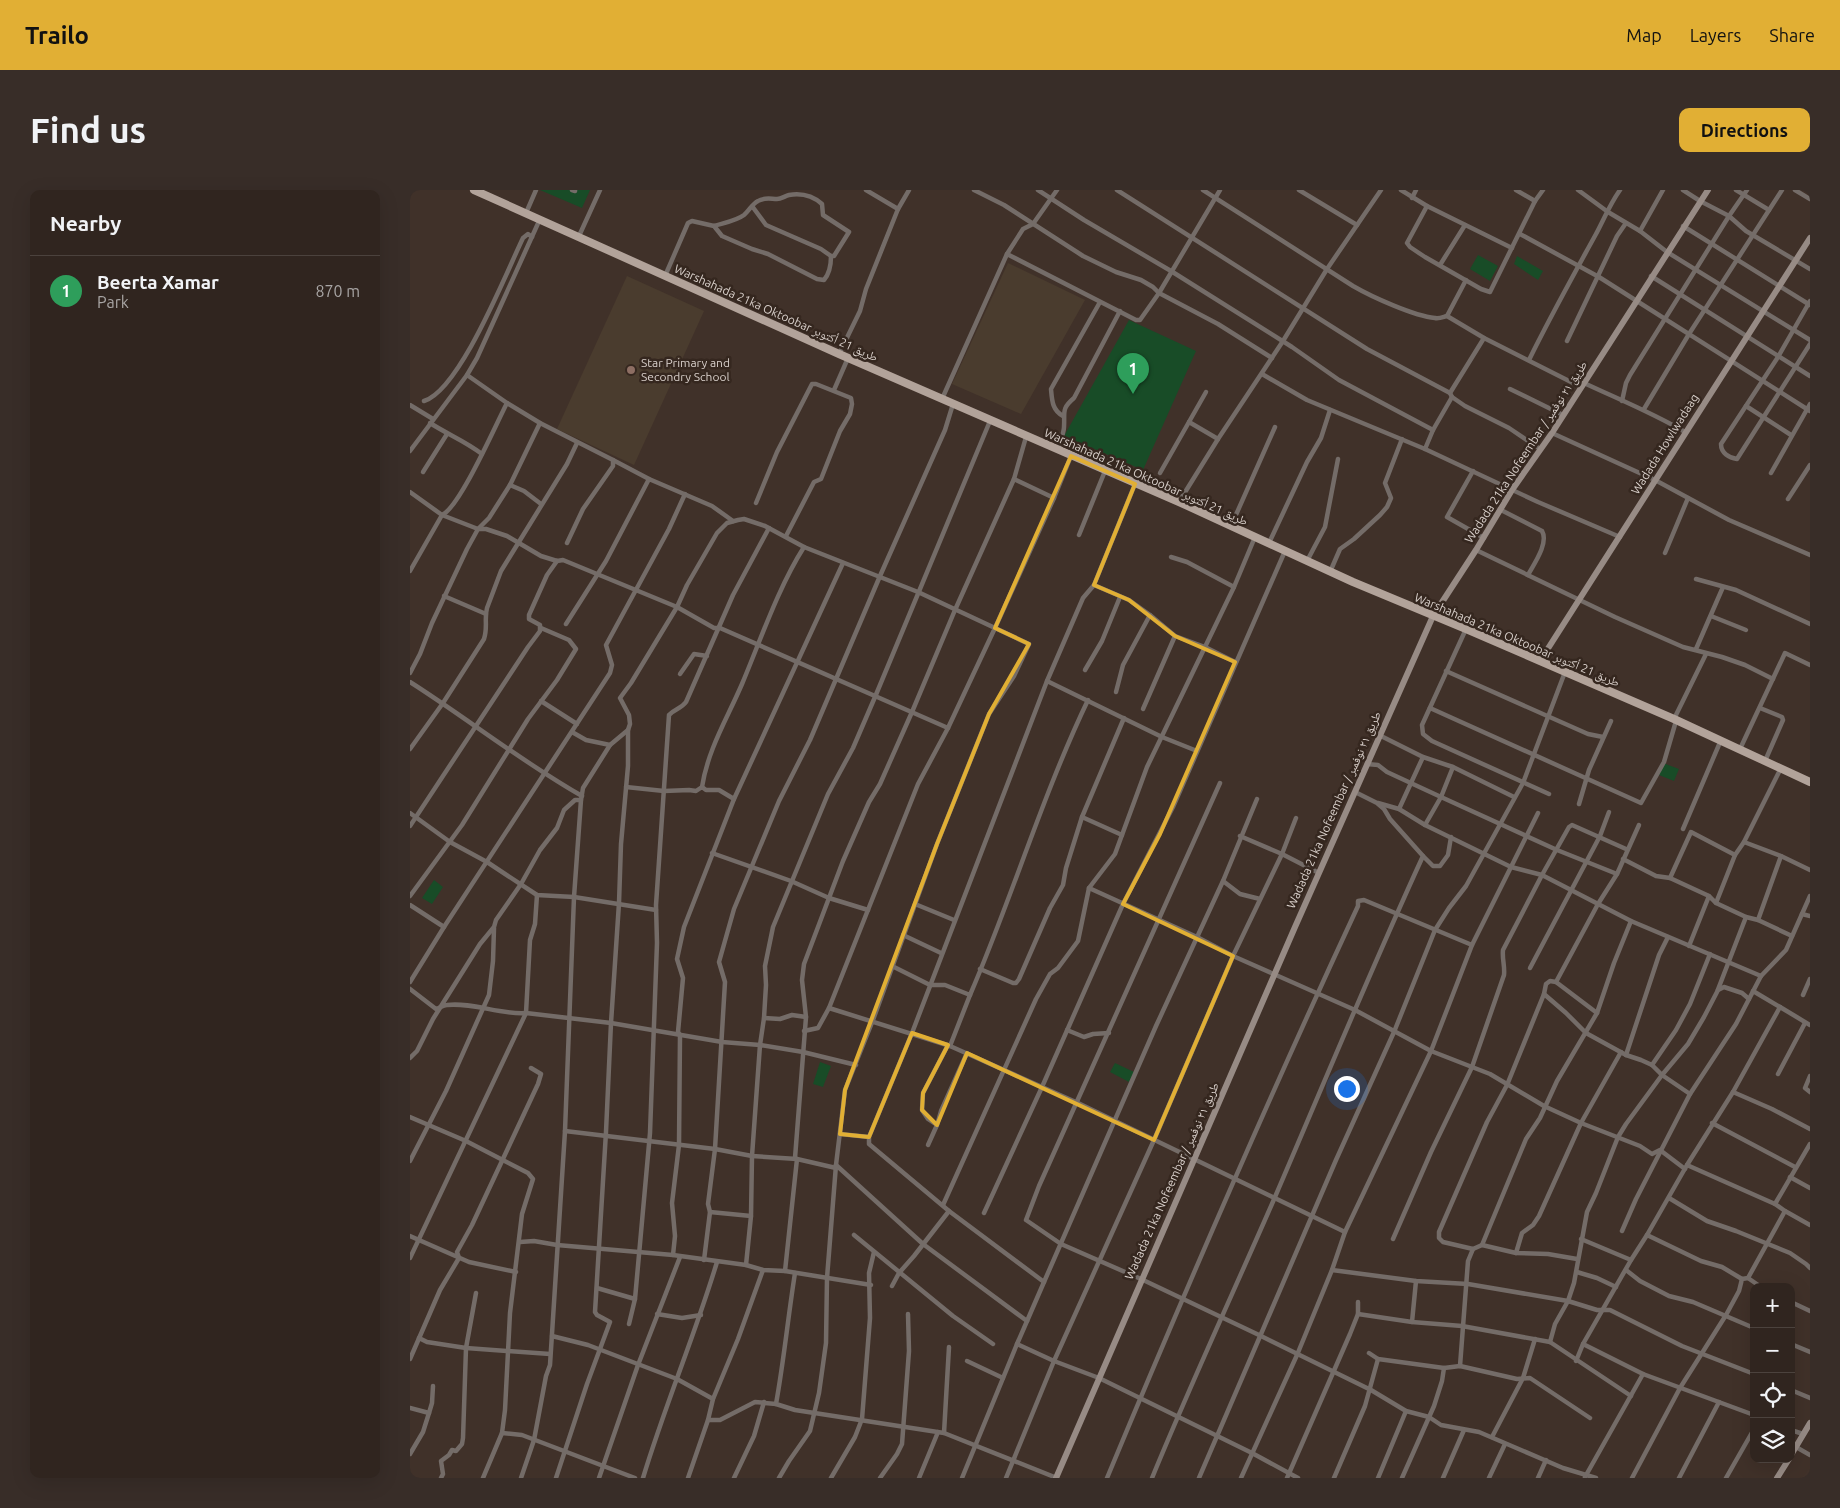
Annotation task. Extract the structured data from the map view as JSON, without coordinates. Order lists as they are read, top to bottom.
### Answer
{
  "streets": {
    "main road": ["Warshahada 21ka Oktoobar طريق 21 أكتوبر"],
    "street": ["Wadada Howlwadaag", "Wadada 21ka Nofeembar / طريق ٢١ نوفمبر"]
  },
  "crossings": [
    ["Warshahada 21ka Oktoobar طريق 21 أكتوبر", "Wadada Howlwadaag"],
    ["Warshahada 21ka Oktoobar طريق 21 أكتوبر", "Wadada 21ka Nofeembar / طريق ٢١ نوفمبر"]
  ],
  "places": ["Star Primary and Secondry School"],
  "page": {
    "header": "Trailo",
    "nav": ["Map", "Layers", "Share"],
    "buttons": "Directions",
    "title": "Find us",
    "heading": "Nearby",
    "list": [
      {
        "mark": "1",
        "name": "Beerta Xamar",
        "note": "Park",
        "value": "870 m"
      }
    ],
    "pins": "1",
    "map_buttons": ["+", "−"]
  }
}
